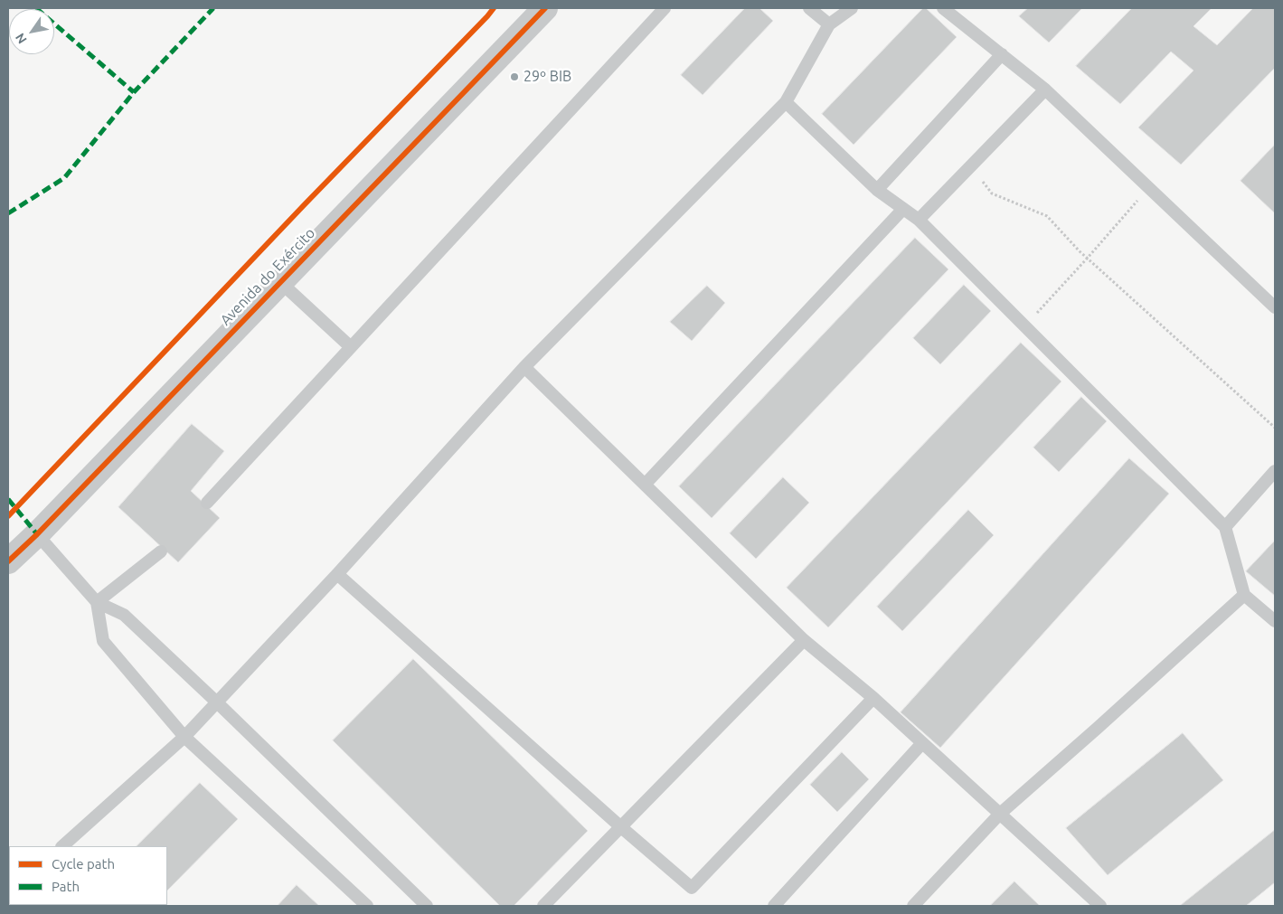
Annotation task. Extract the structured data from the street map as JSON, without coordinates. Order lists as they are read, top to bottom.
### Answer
{
  "streets": {
    "street": ["Avenida do Exército"]
  },
  "places": ["29º BIB"],
  "legend": ["Cycle path", "Path"],
  "north": "bottom left"
}
